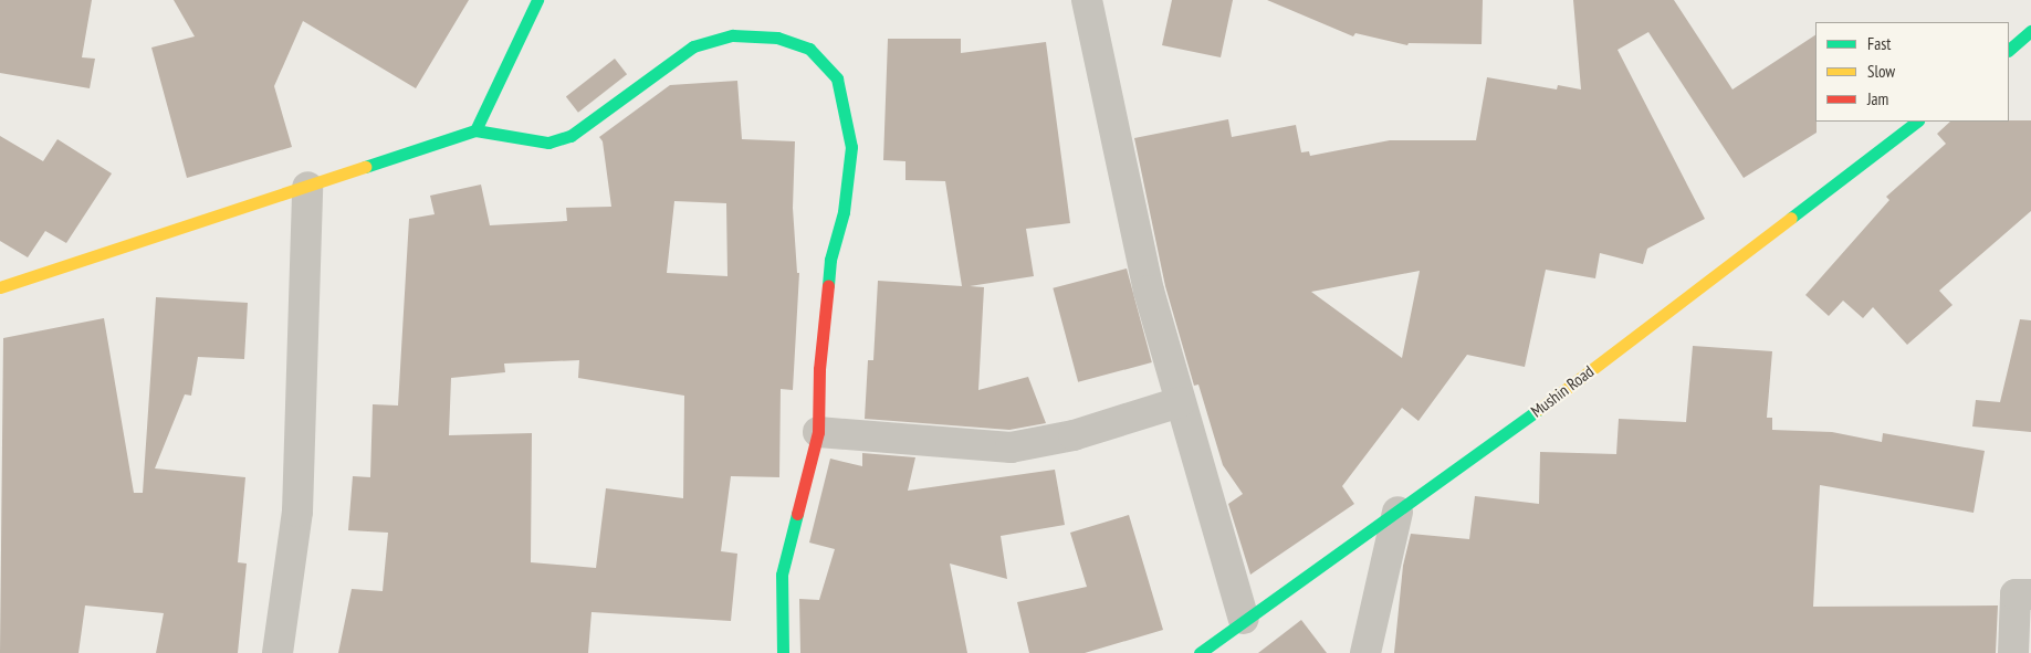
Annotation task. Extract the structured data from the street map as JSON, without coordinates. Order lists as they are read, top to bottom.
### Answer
{
  "streets": {
    "street": ["Mushin Road"]
  },
  "legend": ["Fast", "Slow", "Jam"]
}
